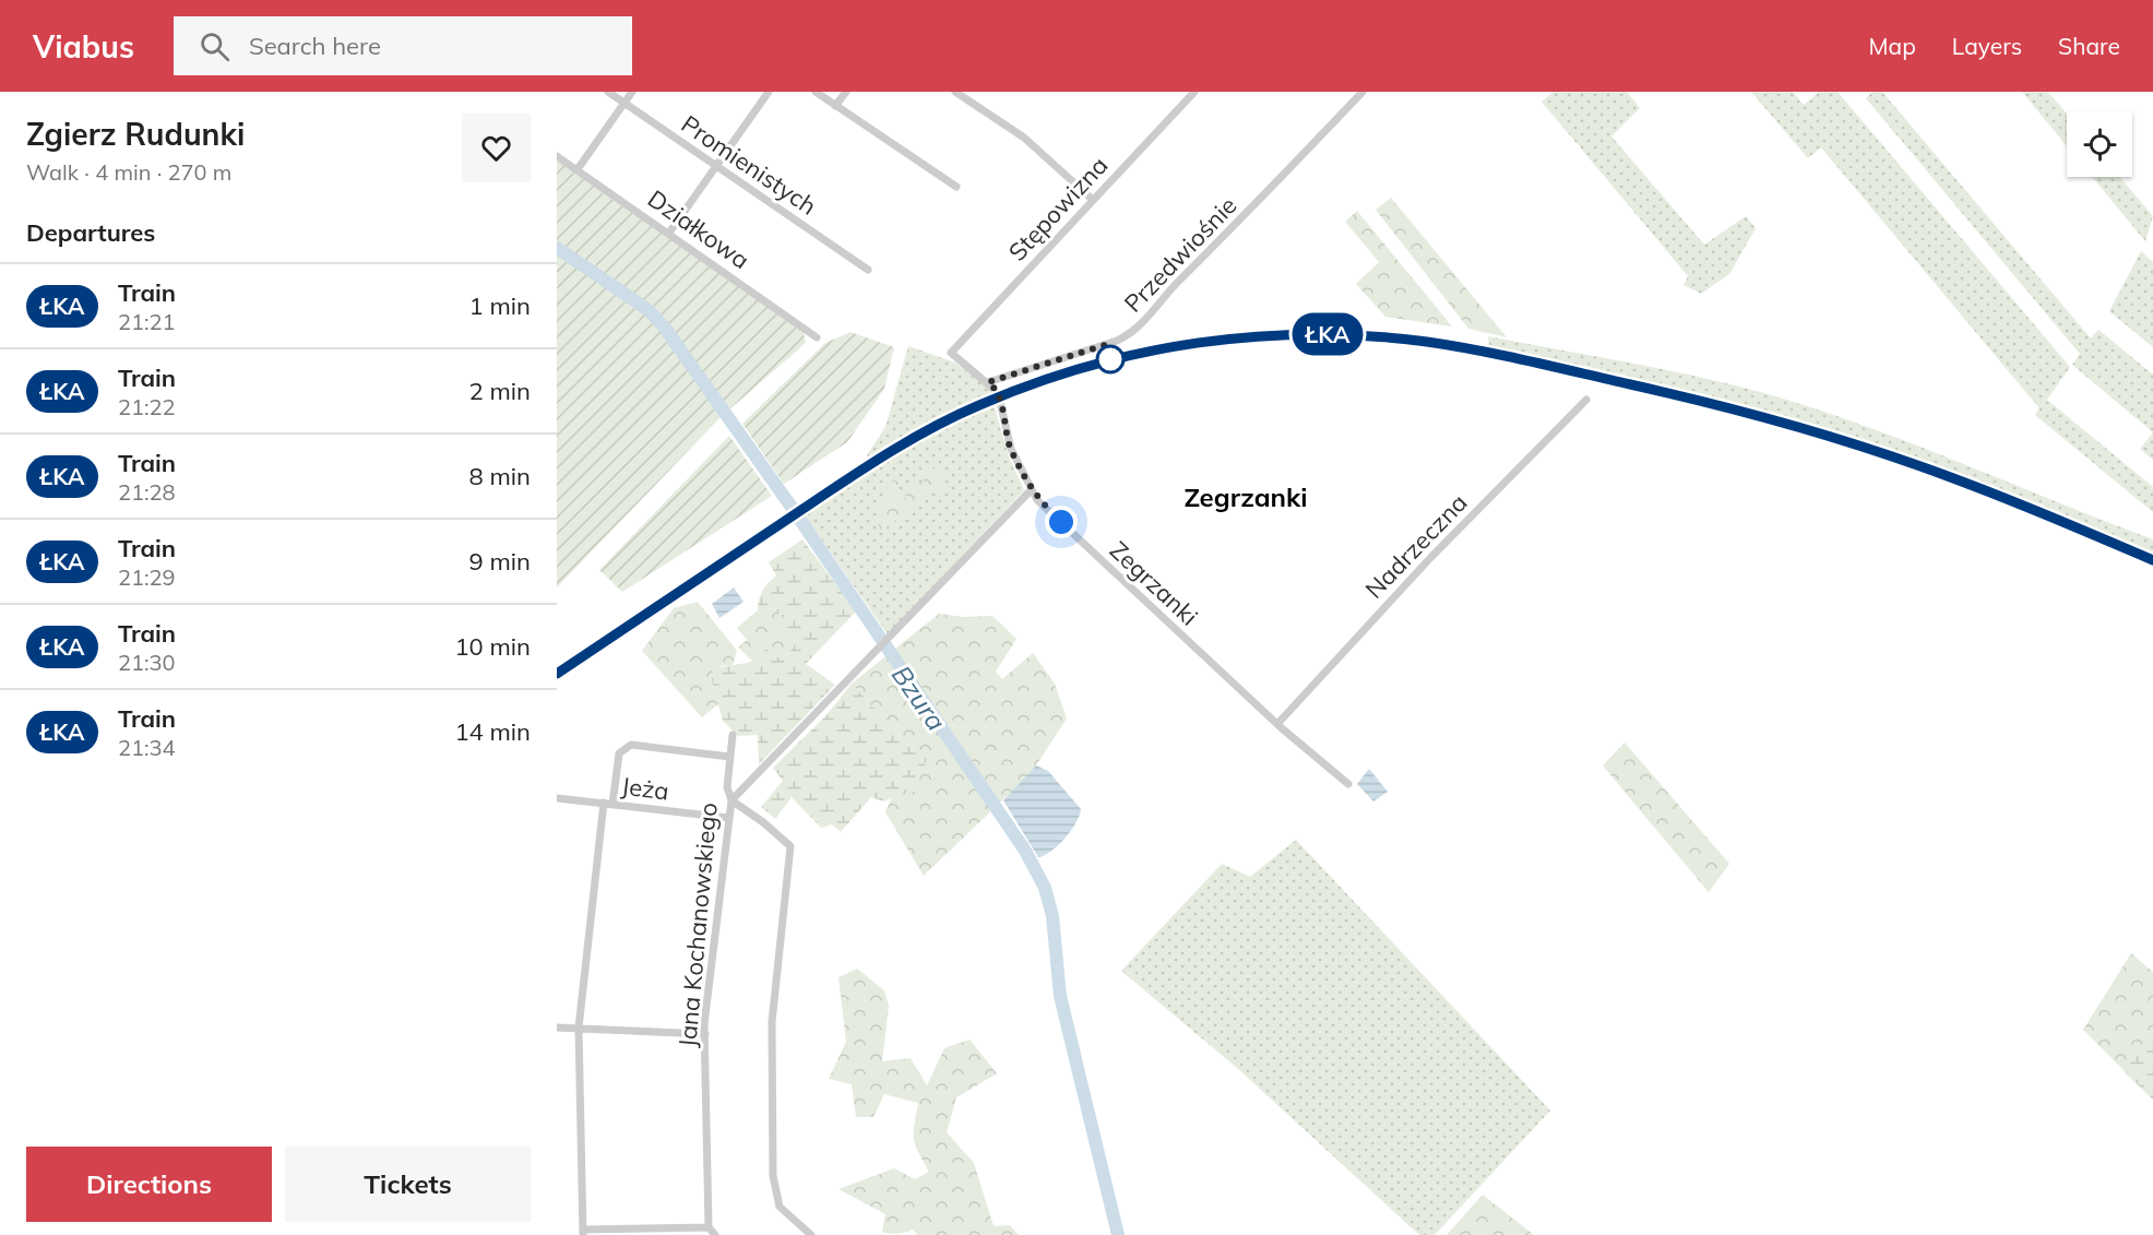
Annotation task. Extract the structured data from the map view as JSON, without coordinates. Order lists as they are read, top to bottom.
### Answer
{
  "streets": {
    "street": [
      "Promienistych",
      "Stępowizna",
      "Działkowa",
      "Przedwiośnie",
      "Nadrzeczna",
      "Zegrzanki",
      "Jeża",
      "Jana Kochanowskiego"
    ]
  },
  "crossings": [
    ["Stępowizna", "Zegrzanki"],
    ["Przedwiośnie", "Zegrzanki"],
    ["Nadrzeczna", "Zegrzanki"],
    ["Jeża", "Jana Kochanowskiego"]
  ],
  "districts": ["Zegrzanki"],
  "water": ["Bzura"],
  "page": {
    "header": "Viabus",
    "search": "Search here",
    "nav": ["Map", "Layers", "Share"],
    "heading": [
      ["Zgierz Rudunki", "Walk · 4 min · 270 m"],
      "Departures"
    ],
    "on_map": "ŁKA",
    "list": [
      {
        "mark": "ŁKA",
        "name": "Train",
        "note": "21:21",
        "value": "1 min"
      },
      {
        "mark": "ŁKA",
        "name": "Train",
        "note": "21:22",
        "value": "2 min"
      },
      {
        "mark": "ŁKA",
        "name": "Train",
        "note": "21:28",
        "value": "8 min"
      },
      {
        "mark": "ŁKA",
        "name": "Train",
        "note": "21:29",
        "value": "9 min"
      },
      {
        "mark": "ŁKA",
        "name": "Train",
        "note": "21:30",
        "value": "10 min"
      },
      {
        "mark": "ŁKA",
        "name": "Train",
        "note": "21:34",
        "value": "14 min"
      }
    ],
    "buttons": ["Directions", "Tickets"]
  }
}
